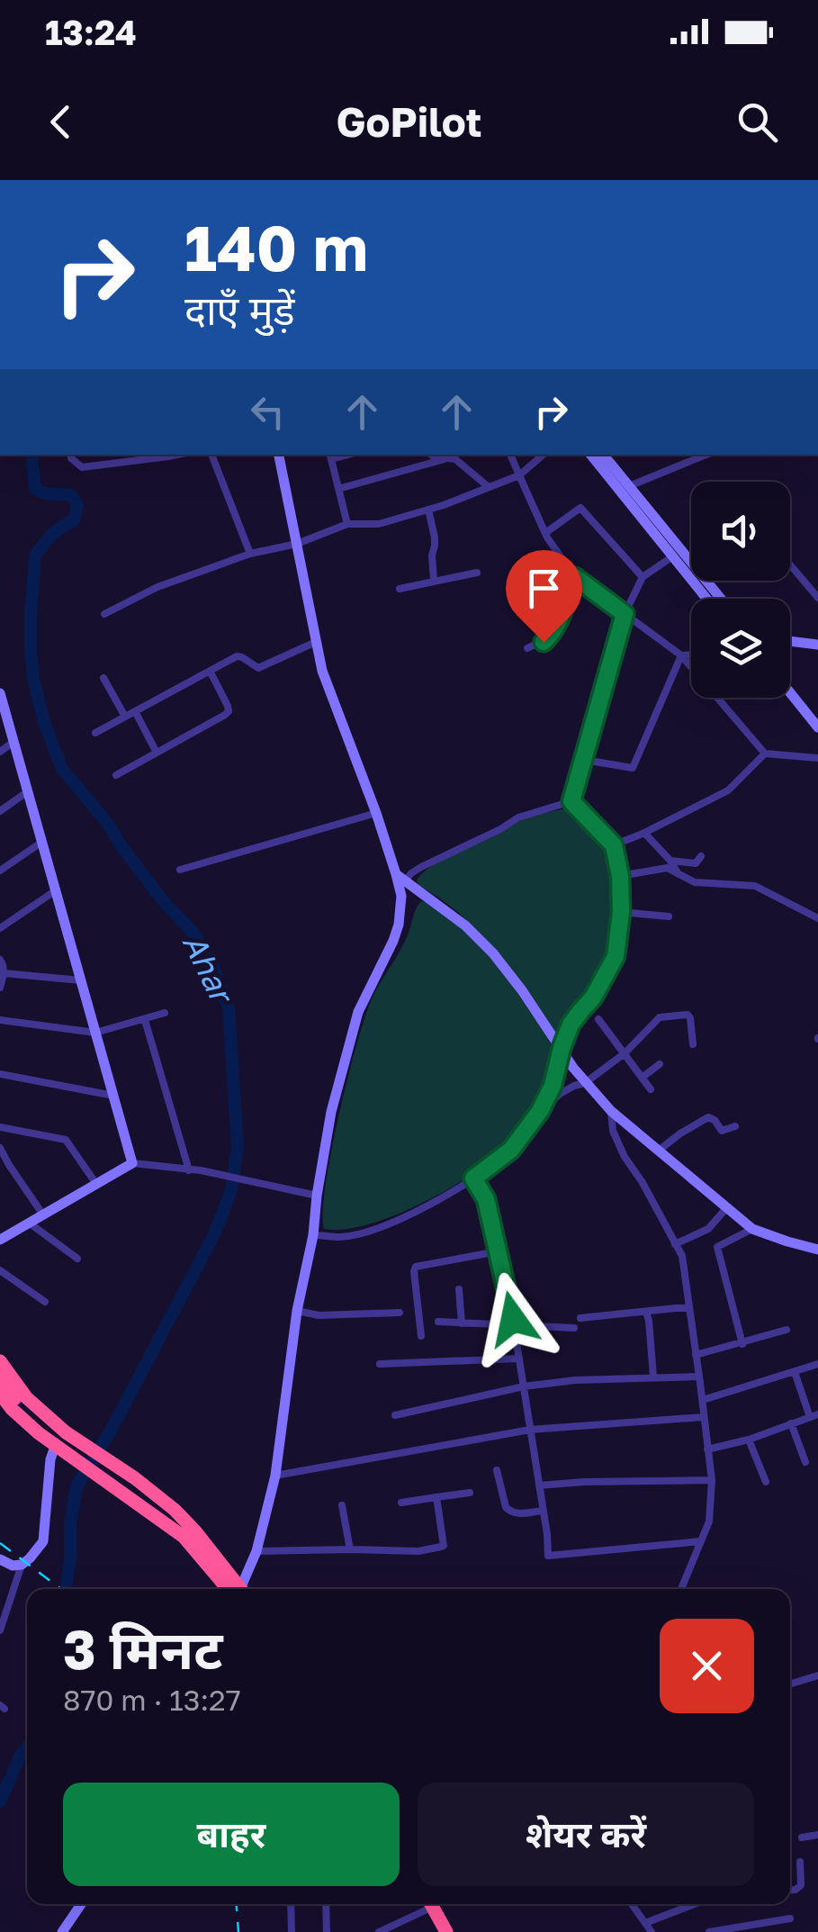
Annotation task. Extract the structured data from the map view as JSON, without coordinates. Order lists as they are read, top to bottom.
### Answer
{
  "water": ["Ahar"],
  "page": {
    "status": "13:24",
    "header": "GoPilot",
    "turn": ["140 m", "दाएँ मुड़ें"],
    "heading": ["3 मिनट", "870 m · 13:27"],
    "buttons": ["बाहर", "शेयर करें"]
  }
}
